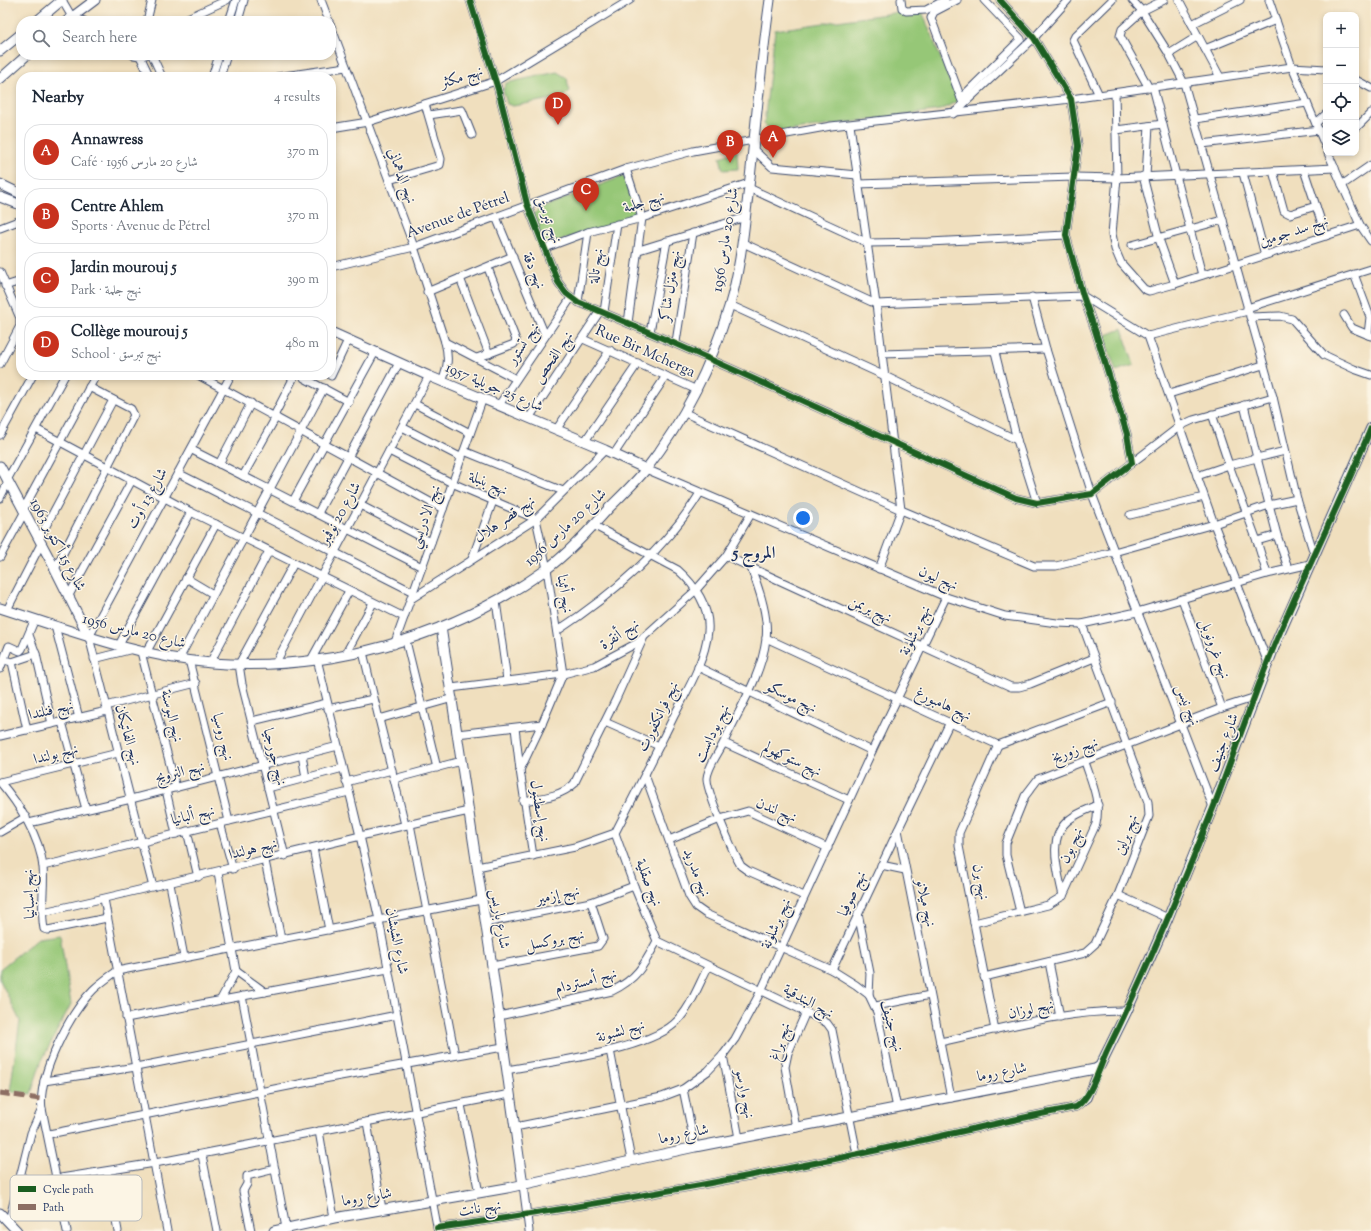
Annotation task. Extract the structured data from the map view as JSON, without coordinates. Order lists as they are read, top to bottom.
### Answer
{
  "streets": {
    "street": [
      "نهج مكثر",
      "نهج الدهماني",
      "نهج جلمة",
      "Avenue de Pétrel",
      "نهج تبرسق",
      "نهج سد جومين",
      "شارع 20 مارس 1956",
      "نهج تالة",
      "نهج دقة",
      "نهج منزل شاكر",
      "نهج تستور",
      "Rue Bir Mcherga",
      "نهج الفحص",
      "شارع 25 جويلية 1957",
      "نهج بنبلة",
      "شارع 13 أوت",
      "شارع 20 نوفمبر",
      "نهج الادريسي",
      "نهج قصر هلال",
      "شارع 15 أكتوبر 1963",
      "نهج ليون",
      "نهج أثينا",
      "نهج بريمن",
      "نهج برشلونة",
      "نهج أنقرة",
      "نهج غرونوبل",
      "نهج موسكو",
      "نهج هامبورغ",
      "نهج نيس",
      "نهج فنلندا",
      "نهج البوسنة",
      "نهج فرانكفورت",
      "نهج بودابست",
      "نهج الفاتيكان",
      "نهج روسيا",
      "شارع جنيف",
      "نهج زوريخ",
      "نهج بولندا",
      "نهج جورجيا",
      "نهج ستوكهولم",
      "نهج النرويج",
      "نهج إسطنبول",
      "نهج لندن",
      "نهج ألبانيا",
      "نهج برلين",
      "نهج بون",
      "نهج هولندا",
      "نهج مدريد",
      "نهج برن",
      "نهج صقلية",
      "نهج إسبانيا",
      "نهج صوفيا",
      "نهج إزمير",
      "نهج ميلانو",
      "شارع باريس",
      "شارع الشيشان",
      "نهج بروكسل",
      "نهج أمستردام",
      "نهج البندقية",
      "نهج لوزان",
      "نهج جنيف",
      "نهج لشبونة",
      "نهج براغ",
      "شارع روما",
      "نهج وارسو",
      "نهج نانت"
    ]
  },
  "crossings": [
    ["نهج مكثر", "نهج الدهماني"],
    ["نهج مكثر", "نهج تبرسق"],
    ["نهج الدهماني", "Avenue de Pétrel"],
    ["نهج الدهماني", "شارع 25 جويلية 1957"],
    ["نهج جلمة", "نهج تبرسق"],
    ["نهج جلمة", "شارع 20 مارس 1956"],
    ["نهج جلمة", "نهج تالة"],
    ["Avenue de Pétrel", "نهج تبرسق"],
    ["Avenue de Pétrel", "شارع 20 مارس 1956"],
    ["Avenue de Pétrel", "نهج دقة"],
    ["نهج تبرسق", "شارع 20 مارس 1956"],
    ["نهج تبرسق", "نهج تالة"],
    ["نهج تبرسق", "نهج منزل شاكر"],
    ["نهج تبرسق", "نهج تستور"],
    ["نهج تبرسق", "نهج الفحص"],
    ["شارع 20 مارس 1956", "Rue Bir Mcherga"],
    ["شارع 20 مارس 1956", "شارع 25 جويلية 1957"],
    ["شارع 20 مارس 1956", "شارع 13 أوت"],
    ["شارع 20 مارس 1956", "شارع 20 نوفمبر"],
    ["شارع 20 مارس 1956", "نهج الادريسي"],
    ["شارع 20 مارس 1956", "شارع 15 أكتوبر 1963"],
    ["شارع 20 مارس 1956", "نهج ليون"],
    ["شارع 20 مارس 1956", "نهج أثينا"],
    ["شارع 20 مارس 1956", "نهج البوسنة"],
    ["شارع 20 مارس 1956", "نهج فرانكفورت"],
    ["شارع 20 مارس 1956", "نهج الفاتيكان"],
    ["شارع 20 مارس 1956", "نهج روسيا"],
    ["شارع 20 مارس 1956", "نهج جورجيا"],
    ["شارع 20 مارس 1956", "شارع باريس"],
    ["شارع 20 مارس 1956", "شارع الشيشان"],
    ["نهج تالة", "نهج الفحص"],
    ["نهج دقة", "نهج تستور"],
    ["نهج تستور", "شارع 25 جويلية 1957"],
    ["Rue Bir Mcherga", "نهج الفحص"],
    ["Rue Bir Mcherga", "نهج قصر هلال"],
    ["نهج الفحص", "شارع 25 جويلية 1957"],
    ["شارع 25 جويلية 1957", "شارع 20 نوفمبر"],
    ["شارع 25 جويلية 1957", "نهج الادريسي"],
    ["شارع 25 جويلية 1957", "نهج قصر هلال"],
    ["شارع 25 جويلية 1957", "نهج ليون"],
    ["نهج بنبلة", "شارع 20 نوفمبر"],
    ["نهج بنبلة", "نهج الادريسي"],
    ["نهج بنبلة", "نهج قصر هلال"],
    ["نهج بنبلة", "نهج أثينا"],
    ["شارع 13 أوت", "شارع 15 أكتوبر 1963"],
    ["شارع 13 أوت", "نهج الفاتيكان"],
    ["نهج الادريسي", "نهج قصر هلال"],
    ["نهج قصر هلال", "نهج أثينا"],
    ["شارع 15 أكتوبر 1963", "نهج الفاتيكان"],
    ["نهج ليون", "نهج برشلونة"],
    ["نهج ليون", "نهج أنقرة"],
    ["نهج ليون", "نهج غرونوبل"],
    ["نهج ليون", "نهج نيس"],
    ["نهج ليون", "شارع جنيف"],
    ["نهج ليون", "نهج برلين"],
    ["نهج أثينا", "نهج أنقرة"],
    ["نهج أثينا", "نهج إسطنبول"],
    ["نهج بريمن", "نهج برشلونة"],
    ["نهج بريمن", "نهج أنقرة"],
    ["نهج بريمن", "نهج بودابست"],
    ["نهج بريمن", "نهج برلين"],
    ["نهج برشلونة", "نهج موسكو"],
    ["نهج برشلونة", "نهج هامبورغ"],
    ["نهج برشلونة", "نهج بودابست"],
    ["نهج برشلونة", "نهج ستوكهولم"],
    ["نهج برشلونة", "نهج لندن"],
    ["نهج برشلونة", "نهج مدريد"],
    ["نهج برشلونة", "شارع باريس"],
    ["نهج برشلونة", "نهج البندقية"],
    ["نهج برشلونة", "نهج وارسو"],
    ["نهج أنقرة", "نهج فرانكفورت"],
    ["نهج أنقرة", "نهج إسطنبول"],
    ["نهج أنقرة", "شارع باريس"],
    ["نهج غرونوبل", "نهج زوريخ"],
    ["نهج موسكو", "نهج فرانكفورت"],
    ["نهج موسكو", "نهج بودابست"],
    ["نهج هامبورغ", "نهج بودابست"],
    ["نهج هامبورغ", "نهج برن"],
    ["نهج نيس", "شارع جنيف"],
    ["نهج نيس", "نهج زوريخ"],
    ["نهج فنلندا", "نهج البوسنة"],
    ["نهج فنلندا", "نهج الفاتيكان"],
    ["نهج فنلندا", "نهج روسيا"],
    ["نهج البوسنة", "نهج النرويج"],
    ["نهج فرانكفورت", "نهج مدريد"],
    ["نهج فرانكفورت", "نهج صقلية"],
    ["نهج بودابست", "نهج ستوكهولم"],
    ["نهج بودابست", "نهج لندن"],
    ["نهج الفاتيكان", "نهج بولندا"],
    ["نهج الفاتيكان", "نهج النرويج"],
    ["نهج الفاتيكان", "نهج ألبانيا"],
    ["نهج الفاتيكان", "نهج هولندا"],
    ["نهج روسيا", "نهج النرويج"],
    ["نهج روسيا", "نهج ألبانيا"],
    ["شارع جنيف", "نهج زوريخ"],
    ["شارع جنيف", "نهج لوزان"],
    ["شارع جنيف", "شارع روما"],
    ["شارع جنيف", "نهج نانت"],
    ["نهج زوريخ", "نهج برلين"],
    ["نهج زوريخ", "نهج بون"],
    ["نهج بولندا", "نهج إسبانيا"],
    ["نهج جورجيا", "نهج النرويج"],
    ["نهج جورجيا", "نهج ألبانيا"],
    ["نهج جورجيا", "نهج هولندا"],
    ["نهج النرويج", "نهج إسبانيا"],
    ["نهج النرويج", "شارع الشيشان"],
    ["نهج لندن", "نهج مدريد"],
    ["نهج ألبانيا", "نهج إسبانيا"],
    ["نهج ألبانيا", "شارع الشيشان"],
    ["نهج برلين", "نهج برن"],
    ["نهج هولندا", "نهج إسبانيا"],
    ["نهج هولندا", "شارع باريس"],
    ["نهج هولندا", "شارع الشيشان"],
    ["نهج مدريد", "نهج صوفيا"],
    ["نهج مدريد", "نهج جنيف"],
    ["نهج برن", "نهج لوزان"],
    ["نهج صقلية", "نهج إزمير"],
    ["نهج صقلية", "نهج أمستردام"],
    ["نهج صقلية", "نهج البندقية"],
    ["نهج صوفيا", "نهج ميلانو"],
    ["نهج صوفيا", "نهج جنيف"],
    ["نهج إزمير", "شارع باريس"],
    ["نهج إزمير", "نهج بروكسل"],
    ["نهج ميلانو", "نهج لوزان"],
    ["نهج ميلانو", "شارع روما"],
    ["شارع باريس", "نهج بروكسل"],
    ["شارع باريس", "نهج أمستردام"],
    ["شارع باريس", "نهج لشبونة"],
    ["شارع باريس", "شارع روما"],
    ["شارع باريس", "نهج نانت"],
    ["شارع الشيشان", "شارع روما"],
    ["شارع الشيشان", "نهج نانت"],
    ["نهج أمستردام", "نهج البندقية"],
    ["نهج البندقية", "نهج لشبونة"],
    ["نهج البندقية", "نهج براغ"],
    ["نهج البندقية", "شارع روما"],
    ["نهج البندقية", "نهج نانت"],
    ["نهج جنيف", "شارع روما"],
    ["نهج براغ", "شارع روما"],
    ["شارع روما", "نهج وارسو"],
    ["شارع روما", "نهج نانت"]
  ],
  "districts": ["المروج 5"],
  "legend": ["Cycle path", "Path"],
  "page": {
    "map_buttons": ["+", "−"],
    "search": "Search here",
    "heading": ["Nearby", "4 results"],
    "pins": [
      "D",
      "A",
      "B",
      "C"
    ],
    "list": [
      {
        "mark": "A",
        "name": "Annawress",
        "note": "Café · شارع 20 مارس 1956",
        "value": "370 m"
      },
      {
        "mark": "B",
        "name": "Centre Ahlem",
        "note": "Sports · Avenue de Pétrel",
        "value": "370 m"
      },
      {
        "mark": "C",
        "name": "Jardin mourouj 5",
        "note": "Park · نهج جلمة",
        "value": "390 m"
      },
      {
        "mark": "D",
        "name": "Collège mourouj 5",
        "note": "School · نهج تبرسق",
        "value": "480 m"
      }
    ]
  }
}
